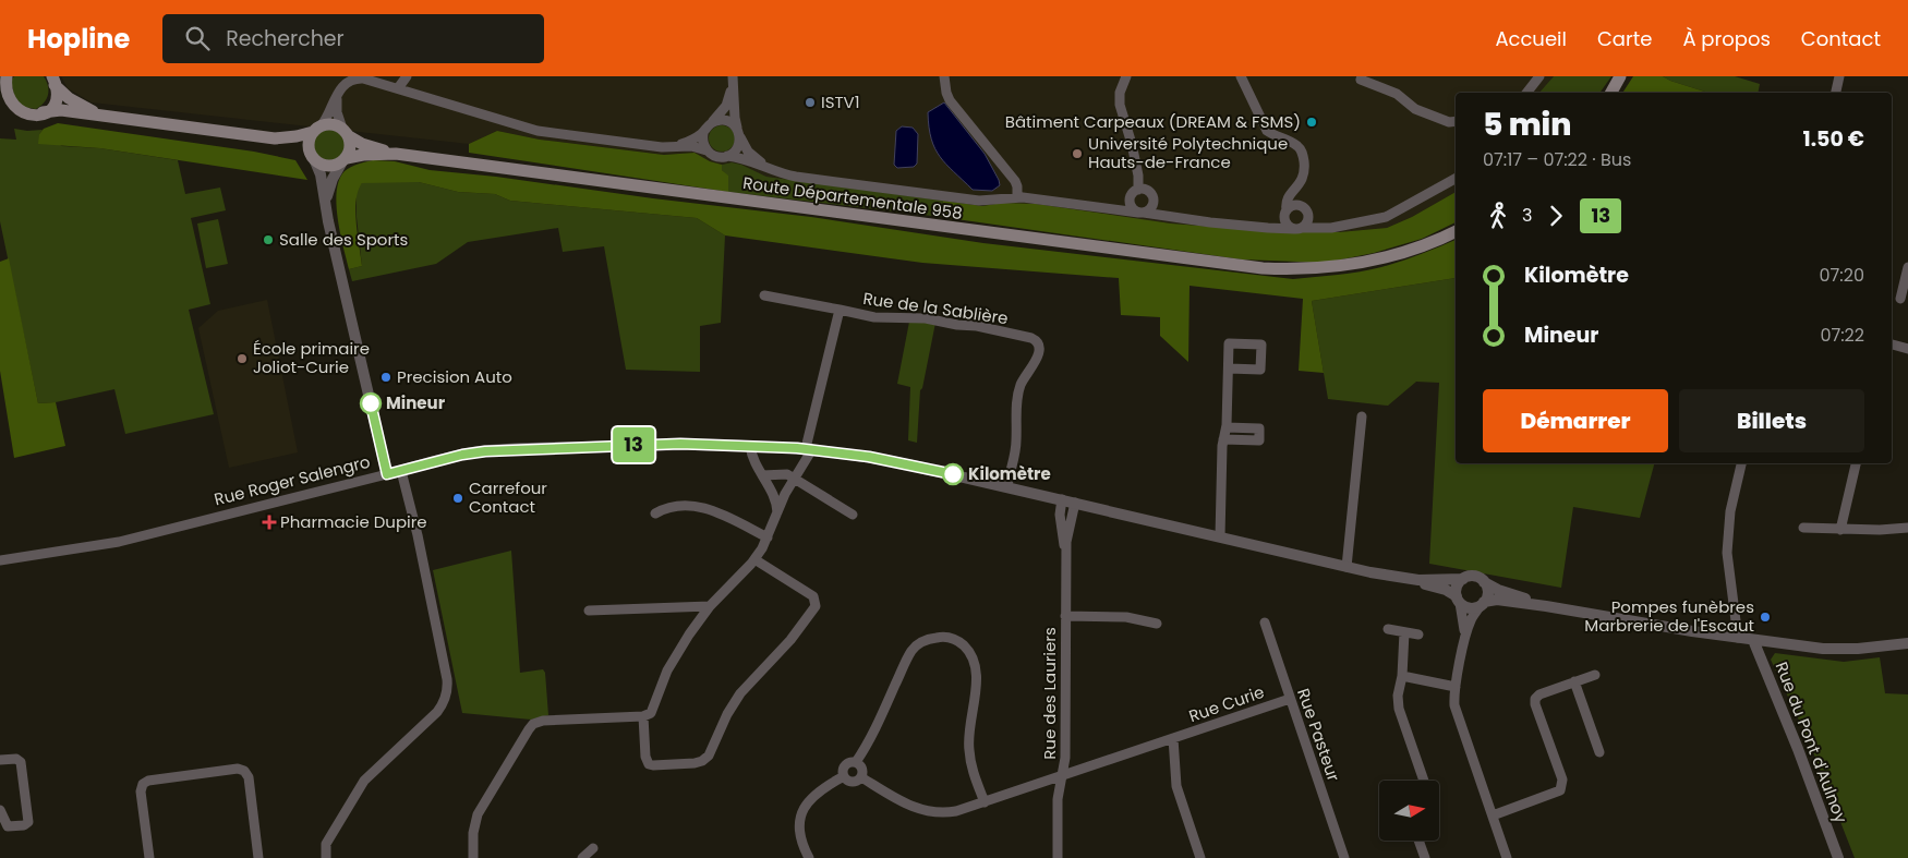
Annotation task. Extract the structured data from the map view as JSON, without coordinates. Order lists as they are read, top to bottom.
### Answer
{
  "streets": {
    "main road": ["Route Départementale 958"],
    "street": [
      "Rue de la Sablière",
      "Rue Roger Salengro",
      "Rue des Lauriers",
      "Rue Curie",
      "Rue Pasteur",
      "Rue du Pont d'Aulnoy"
    ]
  },
  "crossings": [
    ["Rue de la Sablière", "Rue Roger Salengro"],
    ["Rue Roger Salengro", "Rue des Lauriers"],
    ["Rue des Lauriers", "Rue Curie"],
    ["Rue Curie", "Rue Pasteur"]
  ],
  "places": {
    "other": [
      "ISTV1",
      "Bâtiment Carpeaux (DREAM & FSMS)",
      "Université Polytechnique Hauts-de-France",
      "Salle des Sports",
      "École primaire Joliot-Curie",
      "Precision Auto",
      "Mineur",
      "Kilomètre",
      "Carrefour Contact",
      "Pompes funèbres Marbrerie de l'Escaut"
    ],
    "health": ["Pharmacie Dupire"]
  },
  "lines": ["bus line 13"],
  "north": "right",
  "page": {
    "header": "Hopline",
    "search": "Rechercher",
    "nav": [
      "Accueil",
      "Carte",
      "À propos",
      "Contact"
    ],
    "on_map": "13",
    "heading": ["5 min", "07:17 – 07:22 · Bus", "1.50 €"],
    "legs": ["3", "13"],
    "list": [
      {
        "name": "Kilomètre",
        "value": "07:20"
      },
      {
        "name": "Mineur",
        "value": "07:22"
      }
    ],
    "buttons": ["Démarrer", "Billets"]
  }
}
